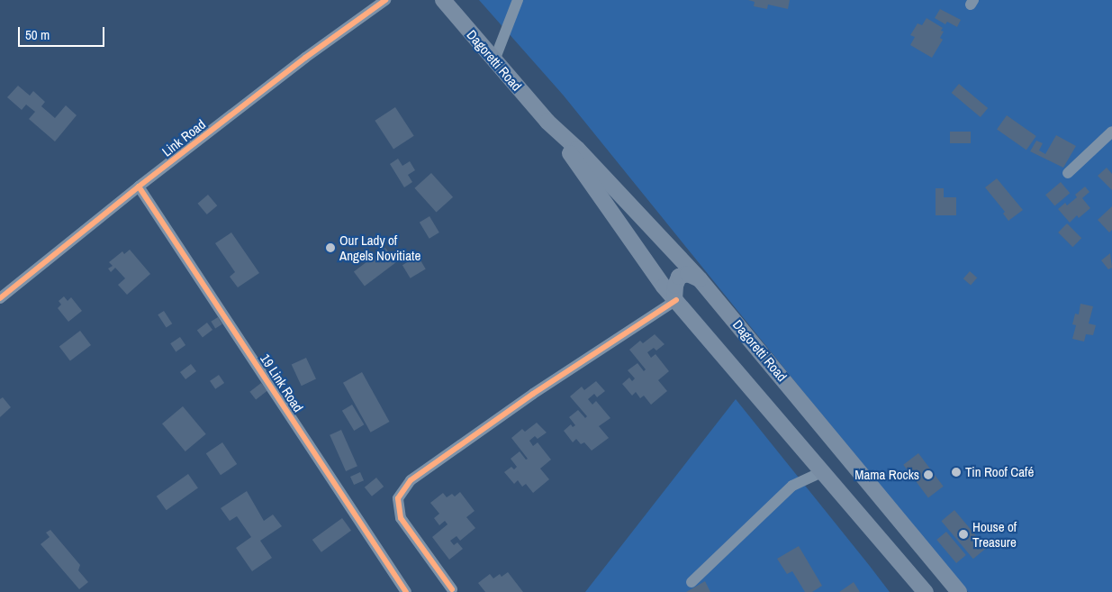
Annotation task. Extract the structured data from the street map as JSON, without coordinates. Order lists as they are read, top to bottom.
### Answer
{
  "streets": {
    "main road": ["Dagoretti Road"],
    "street": ["Link Road", "19 Link Road"]
  },
  "crossings": [
    ["Link Road", "19 Link Road"]
  ],
  "places": [
    "Our Lady of Angels Novitiate",
    "Tin Roof Café",
    "Mama Rocks",
    "House of Treasure"
  ],
  "scale_bar": "50 m"
}
